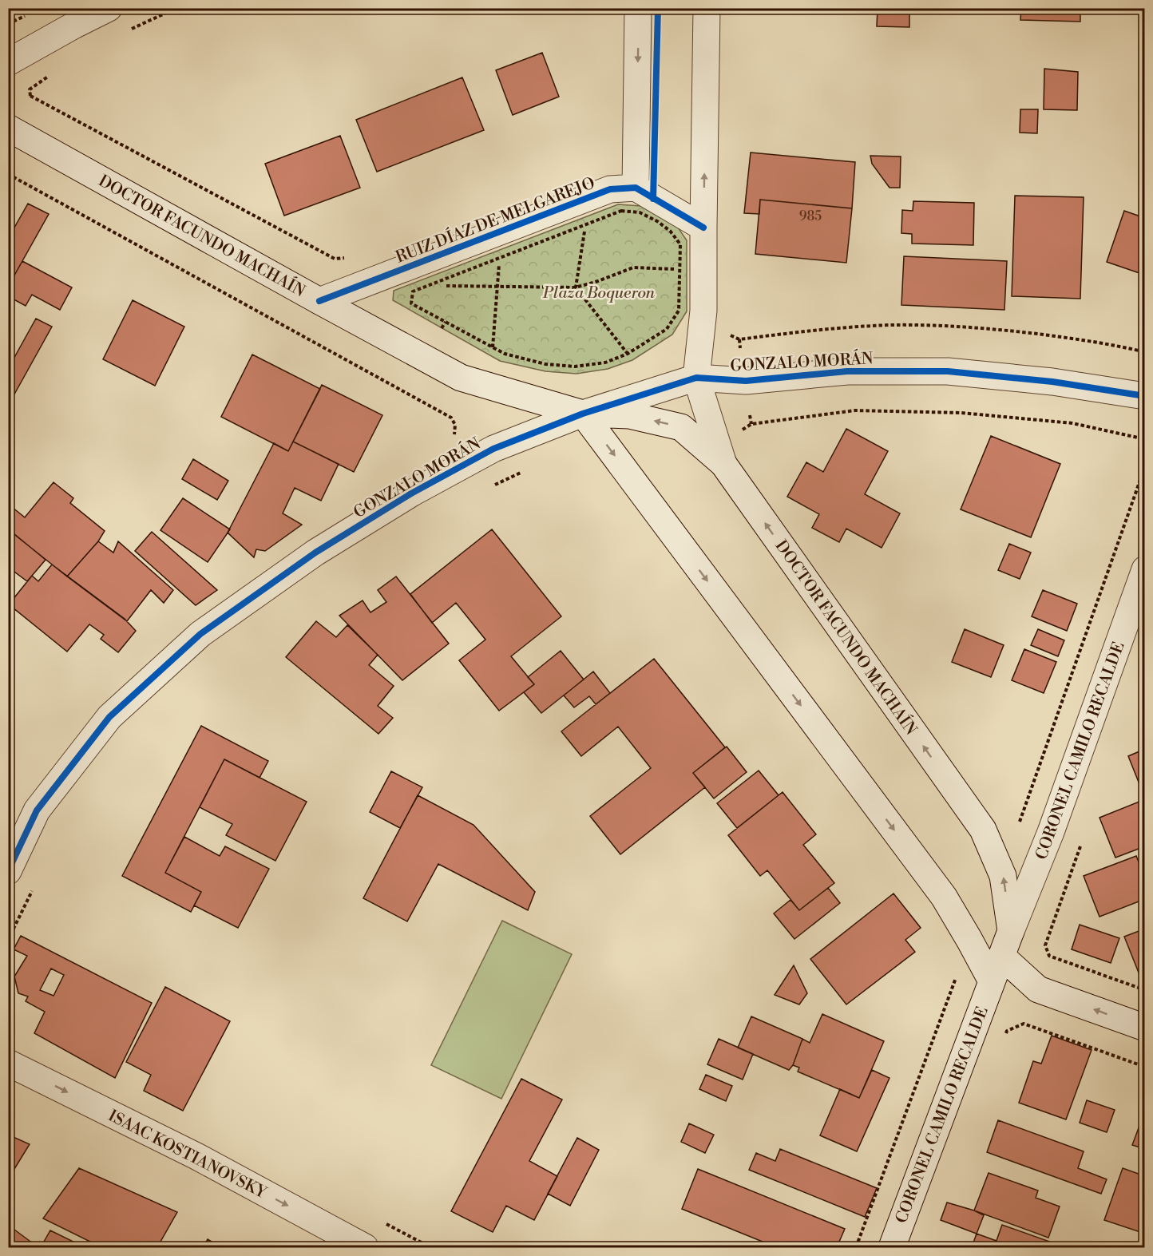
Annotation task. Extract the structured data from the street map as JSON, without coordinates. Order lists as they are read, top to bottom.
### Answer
{
  "streets": {
    "street": [
      "RUIZ DÍAZ DE MELGAREJO",
      "DOCTOR FACUNDO MACHAÍN",
      "GONZALO MORÁN",
      "CORONEL CAMILO RECALDE",
      "ISAAC KOSTIANOVSKY"
    ]
  },
  "crossings": [
    ["RUIZ DÍAZ DE MELGAREJO", "DOCTOR FACUNDO MACHAÍN"],
    ["DOCTOR FACUNDO MACHAÍN", "GONZALO MORÁN"],
    ["DOCTOR FACUNDO MACHAÍN", "CORONEL CAMILO RECALDE"]
  ],
  "one_way": ["ISAAC KOSTIANOVSKY"],
  "parks": ["Plaza Boqueron"],
  "house_numbers": ["985"]
}
